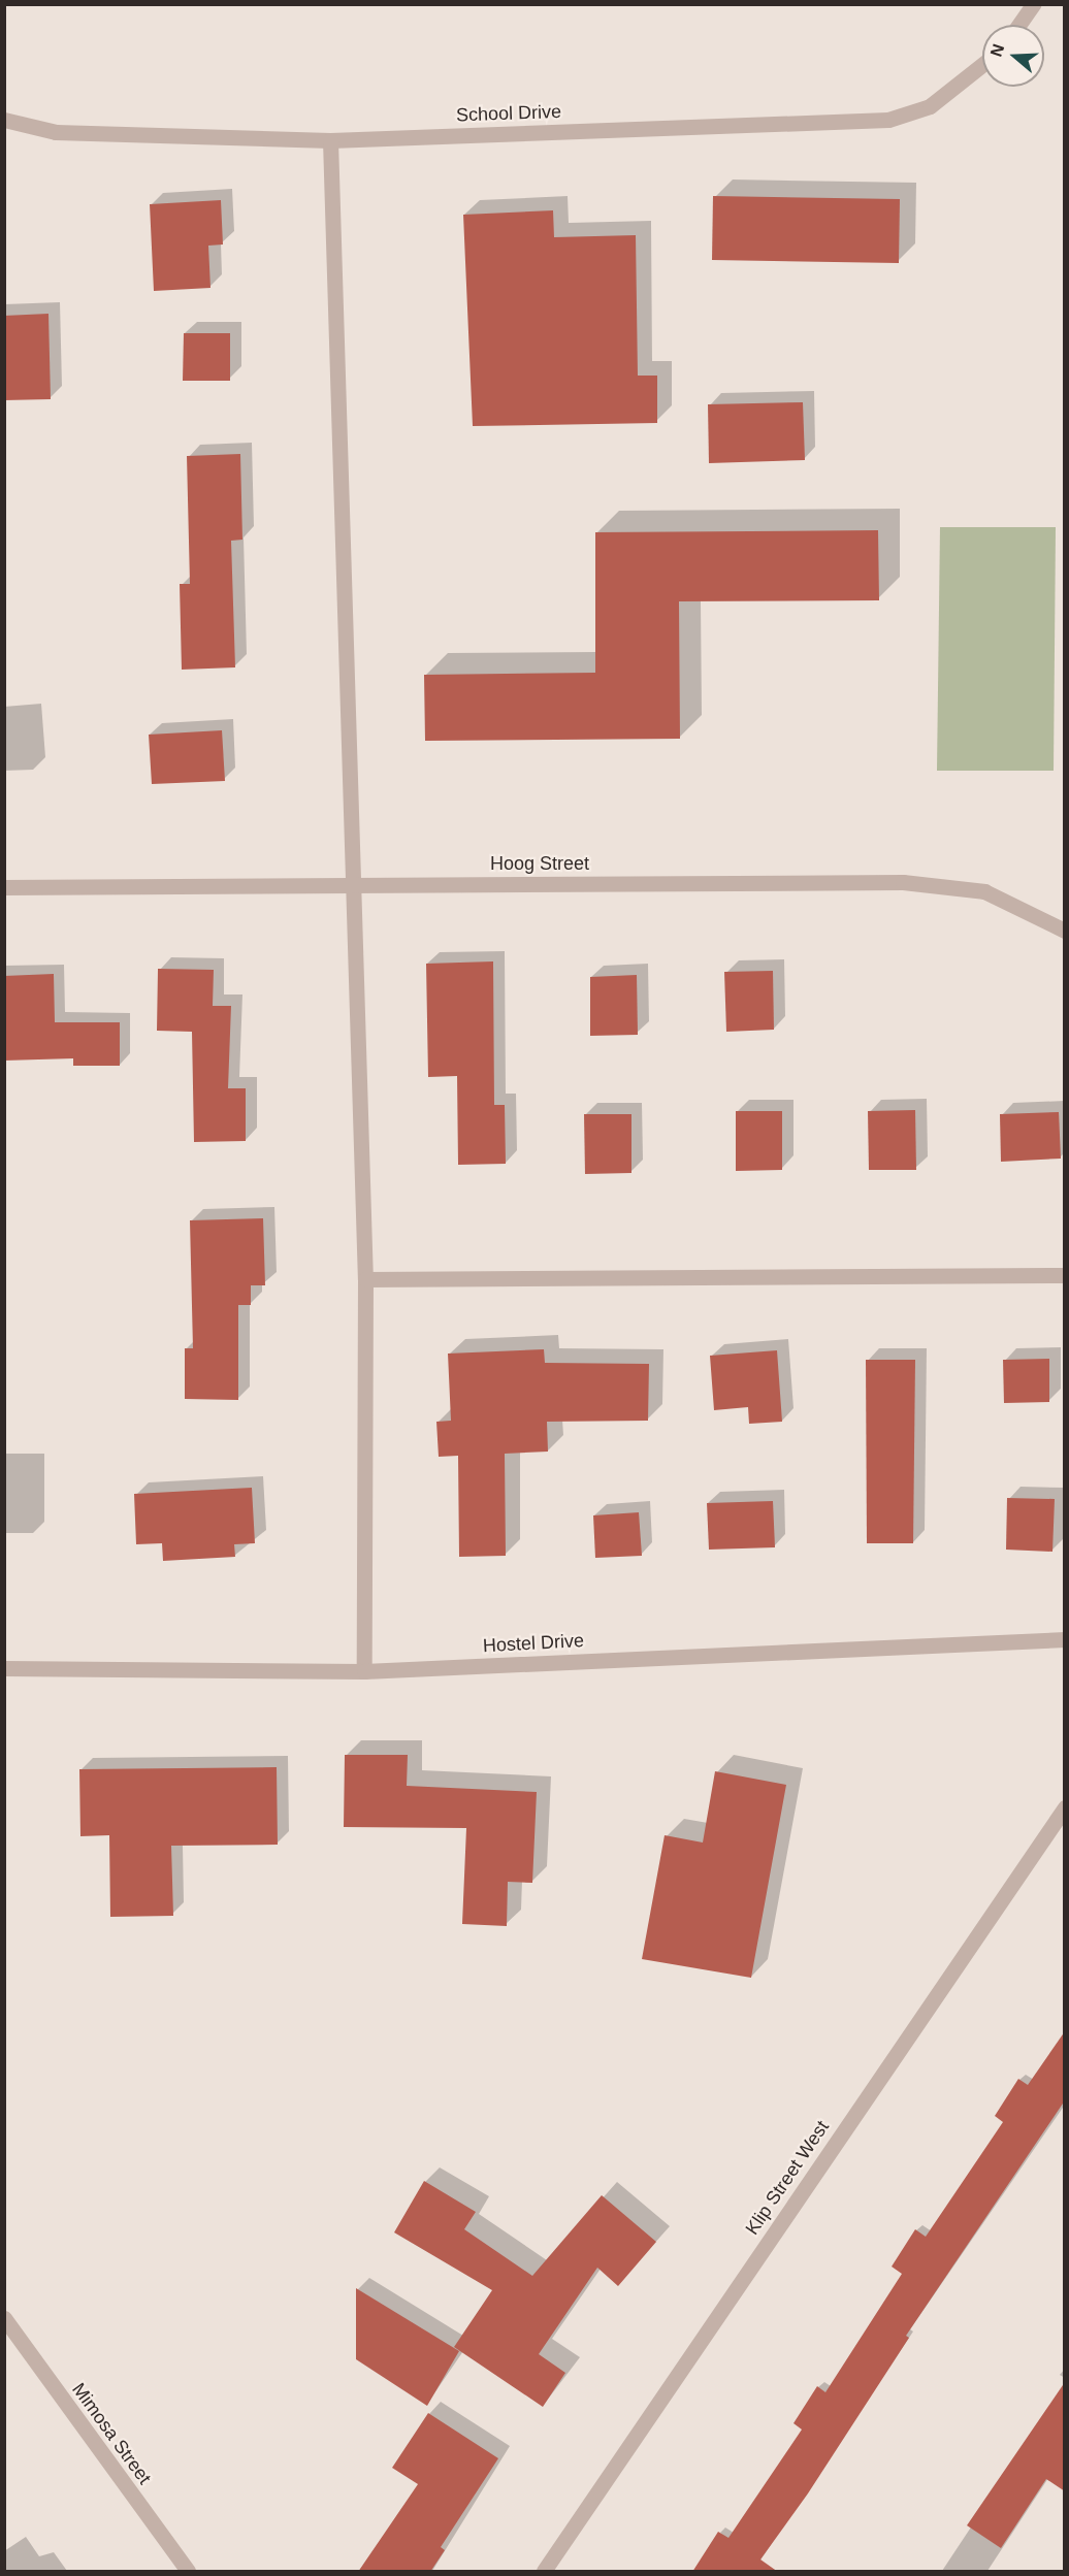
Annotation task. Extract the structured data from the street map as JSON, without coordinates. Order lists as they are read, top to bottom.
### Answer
{
  "streets": {
    "street": [
      "School Drive",
      "Hoog Street",
      "Hostel Drive",
      "Klip Street West",
      "Mimosa Street"
    ]
  },
  "north": "left"
}
